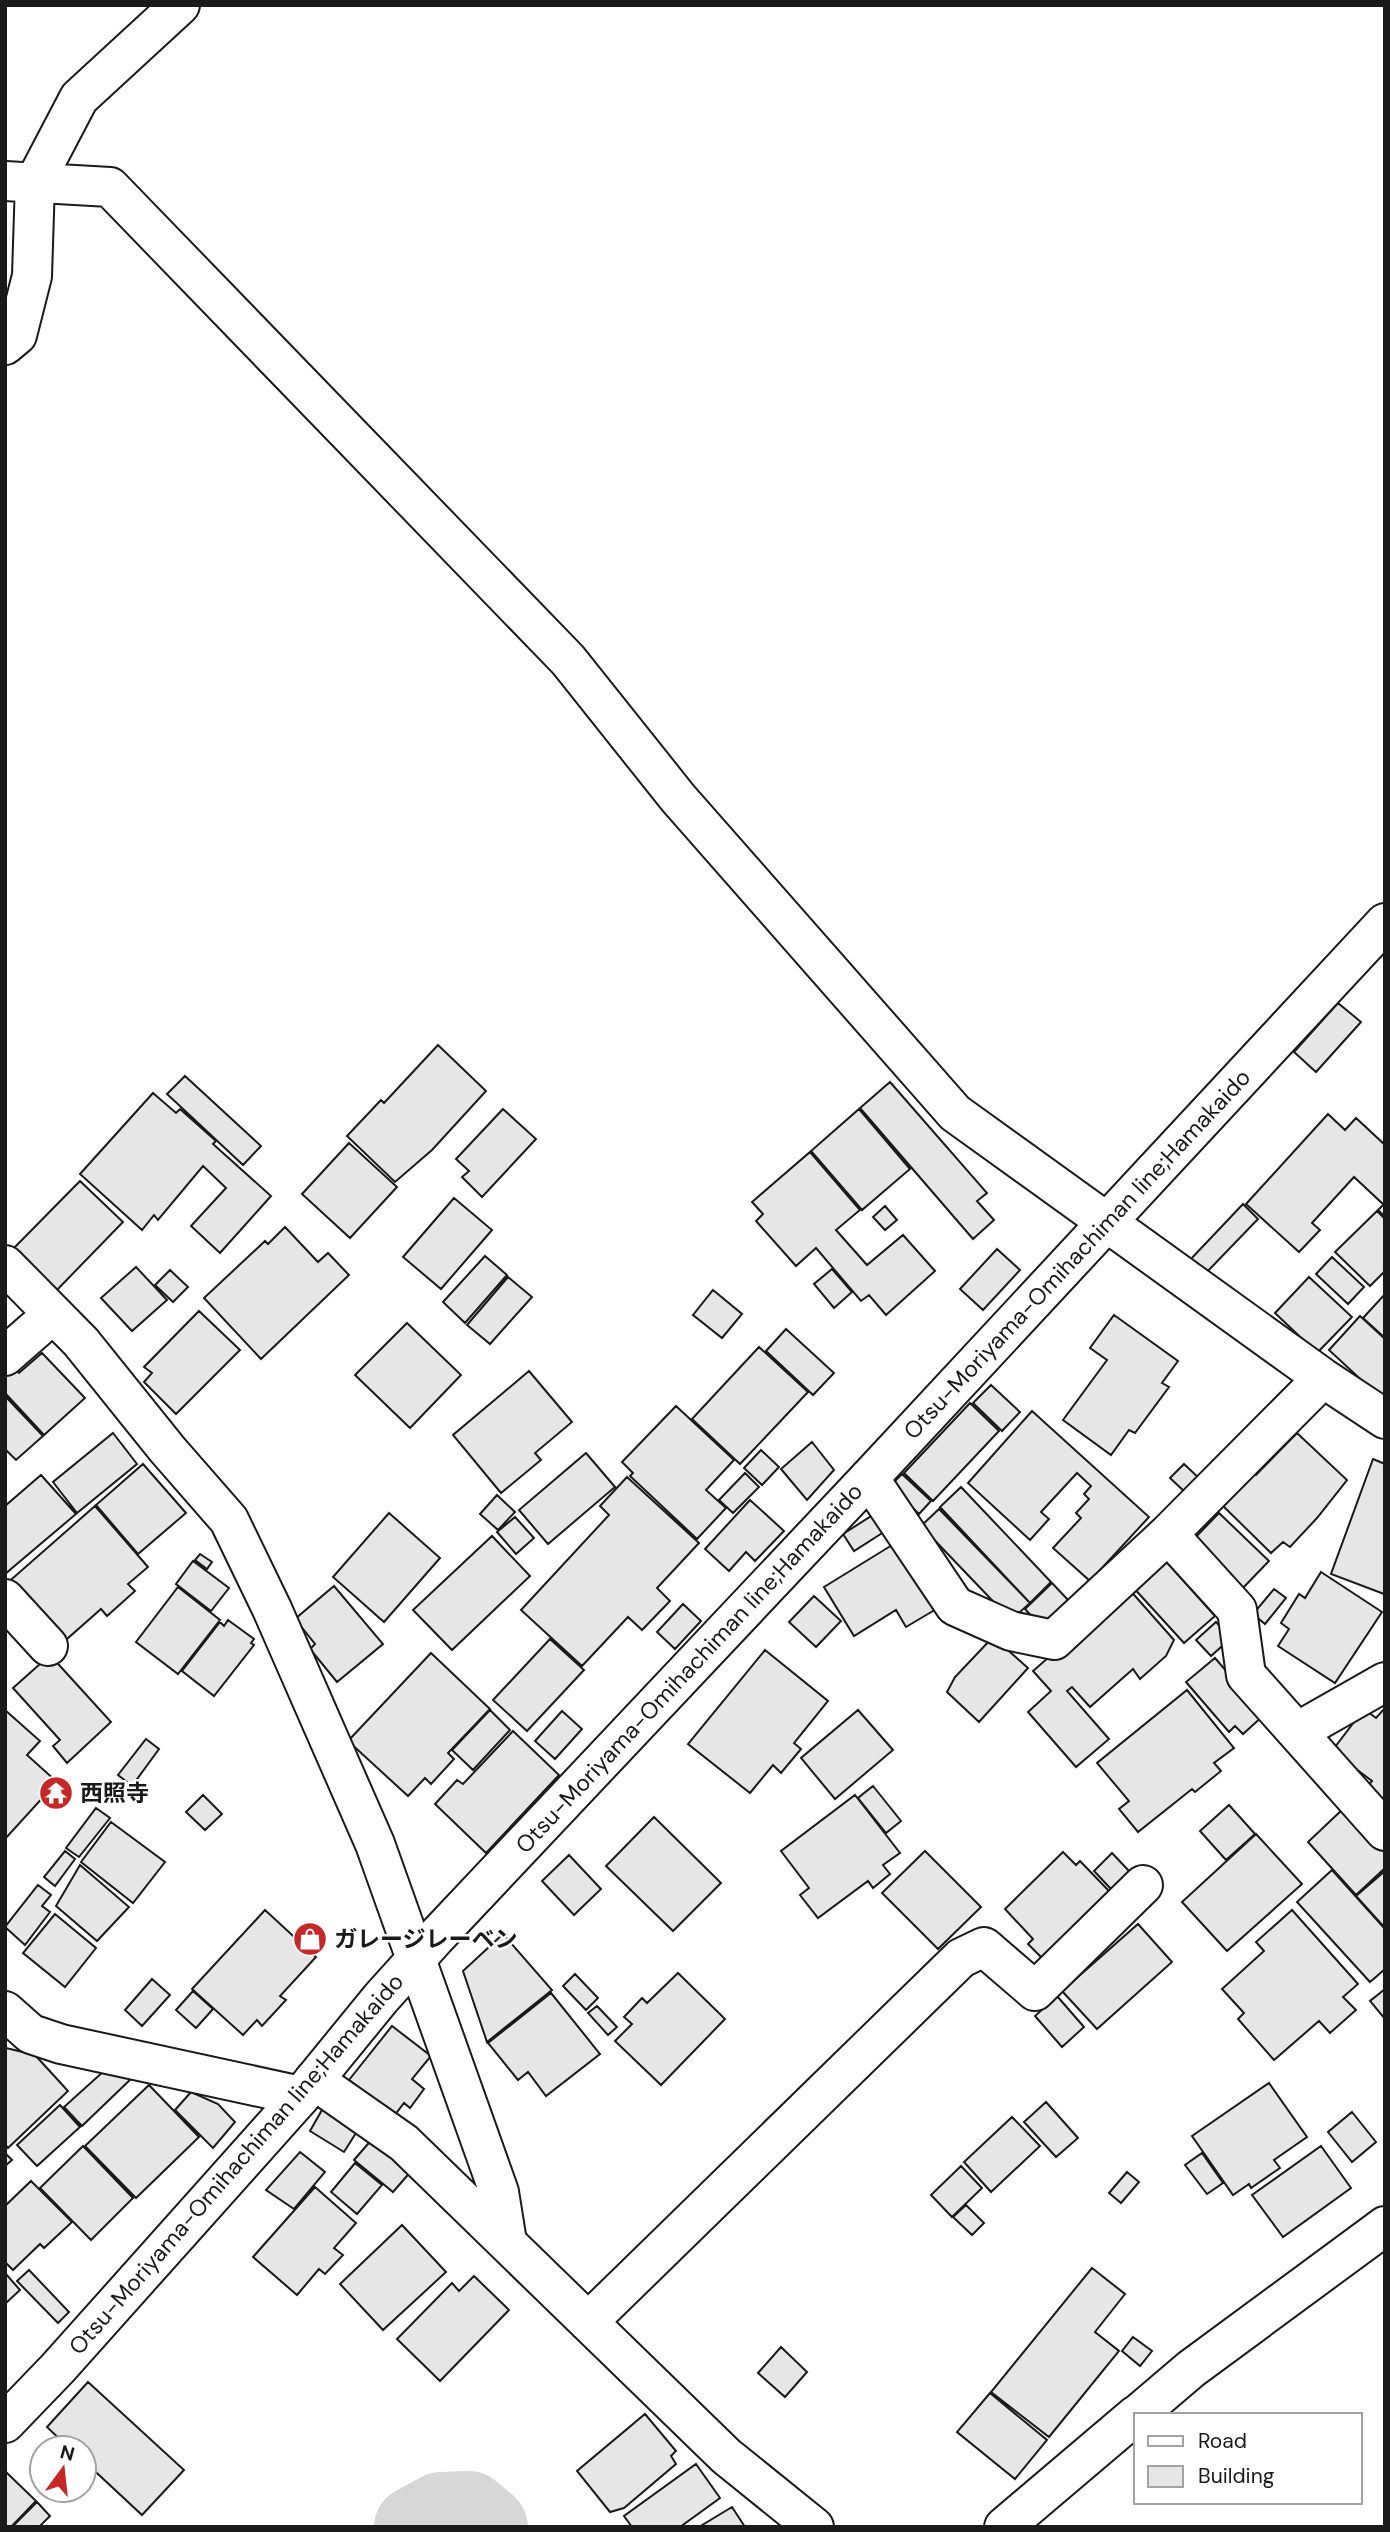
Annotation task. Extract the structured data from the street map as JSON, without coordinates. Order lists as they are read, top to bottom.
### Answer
{
  "streets": {
    "street": ["Otsu-Moriyama-Omihachiman line;Hamakaido"]
  },
  "places": {
    "temple": ["西照寺"],
    "shop": ["ガレージレーベン"]
  },
  "legend": ["Road", "Building"],
  "north": "top"
}
